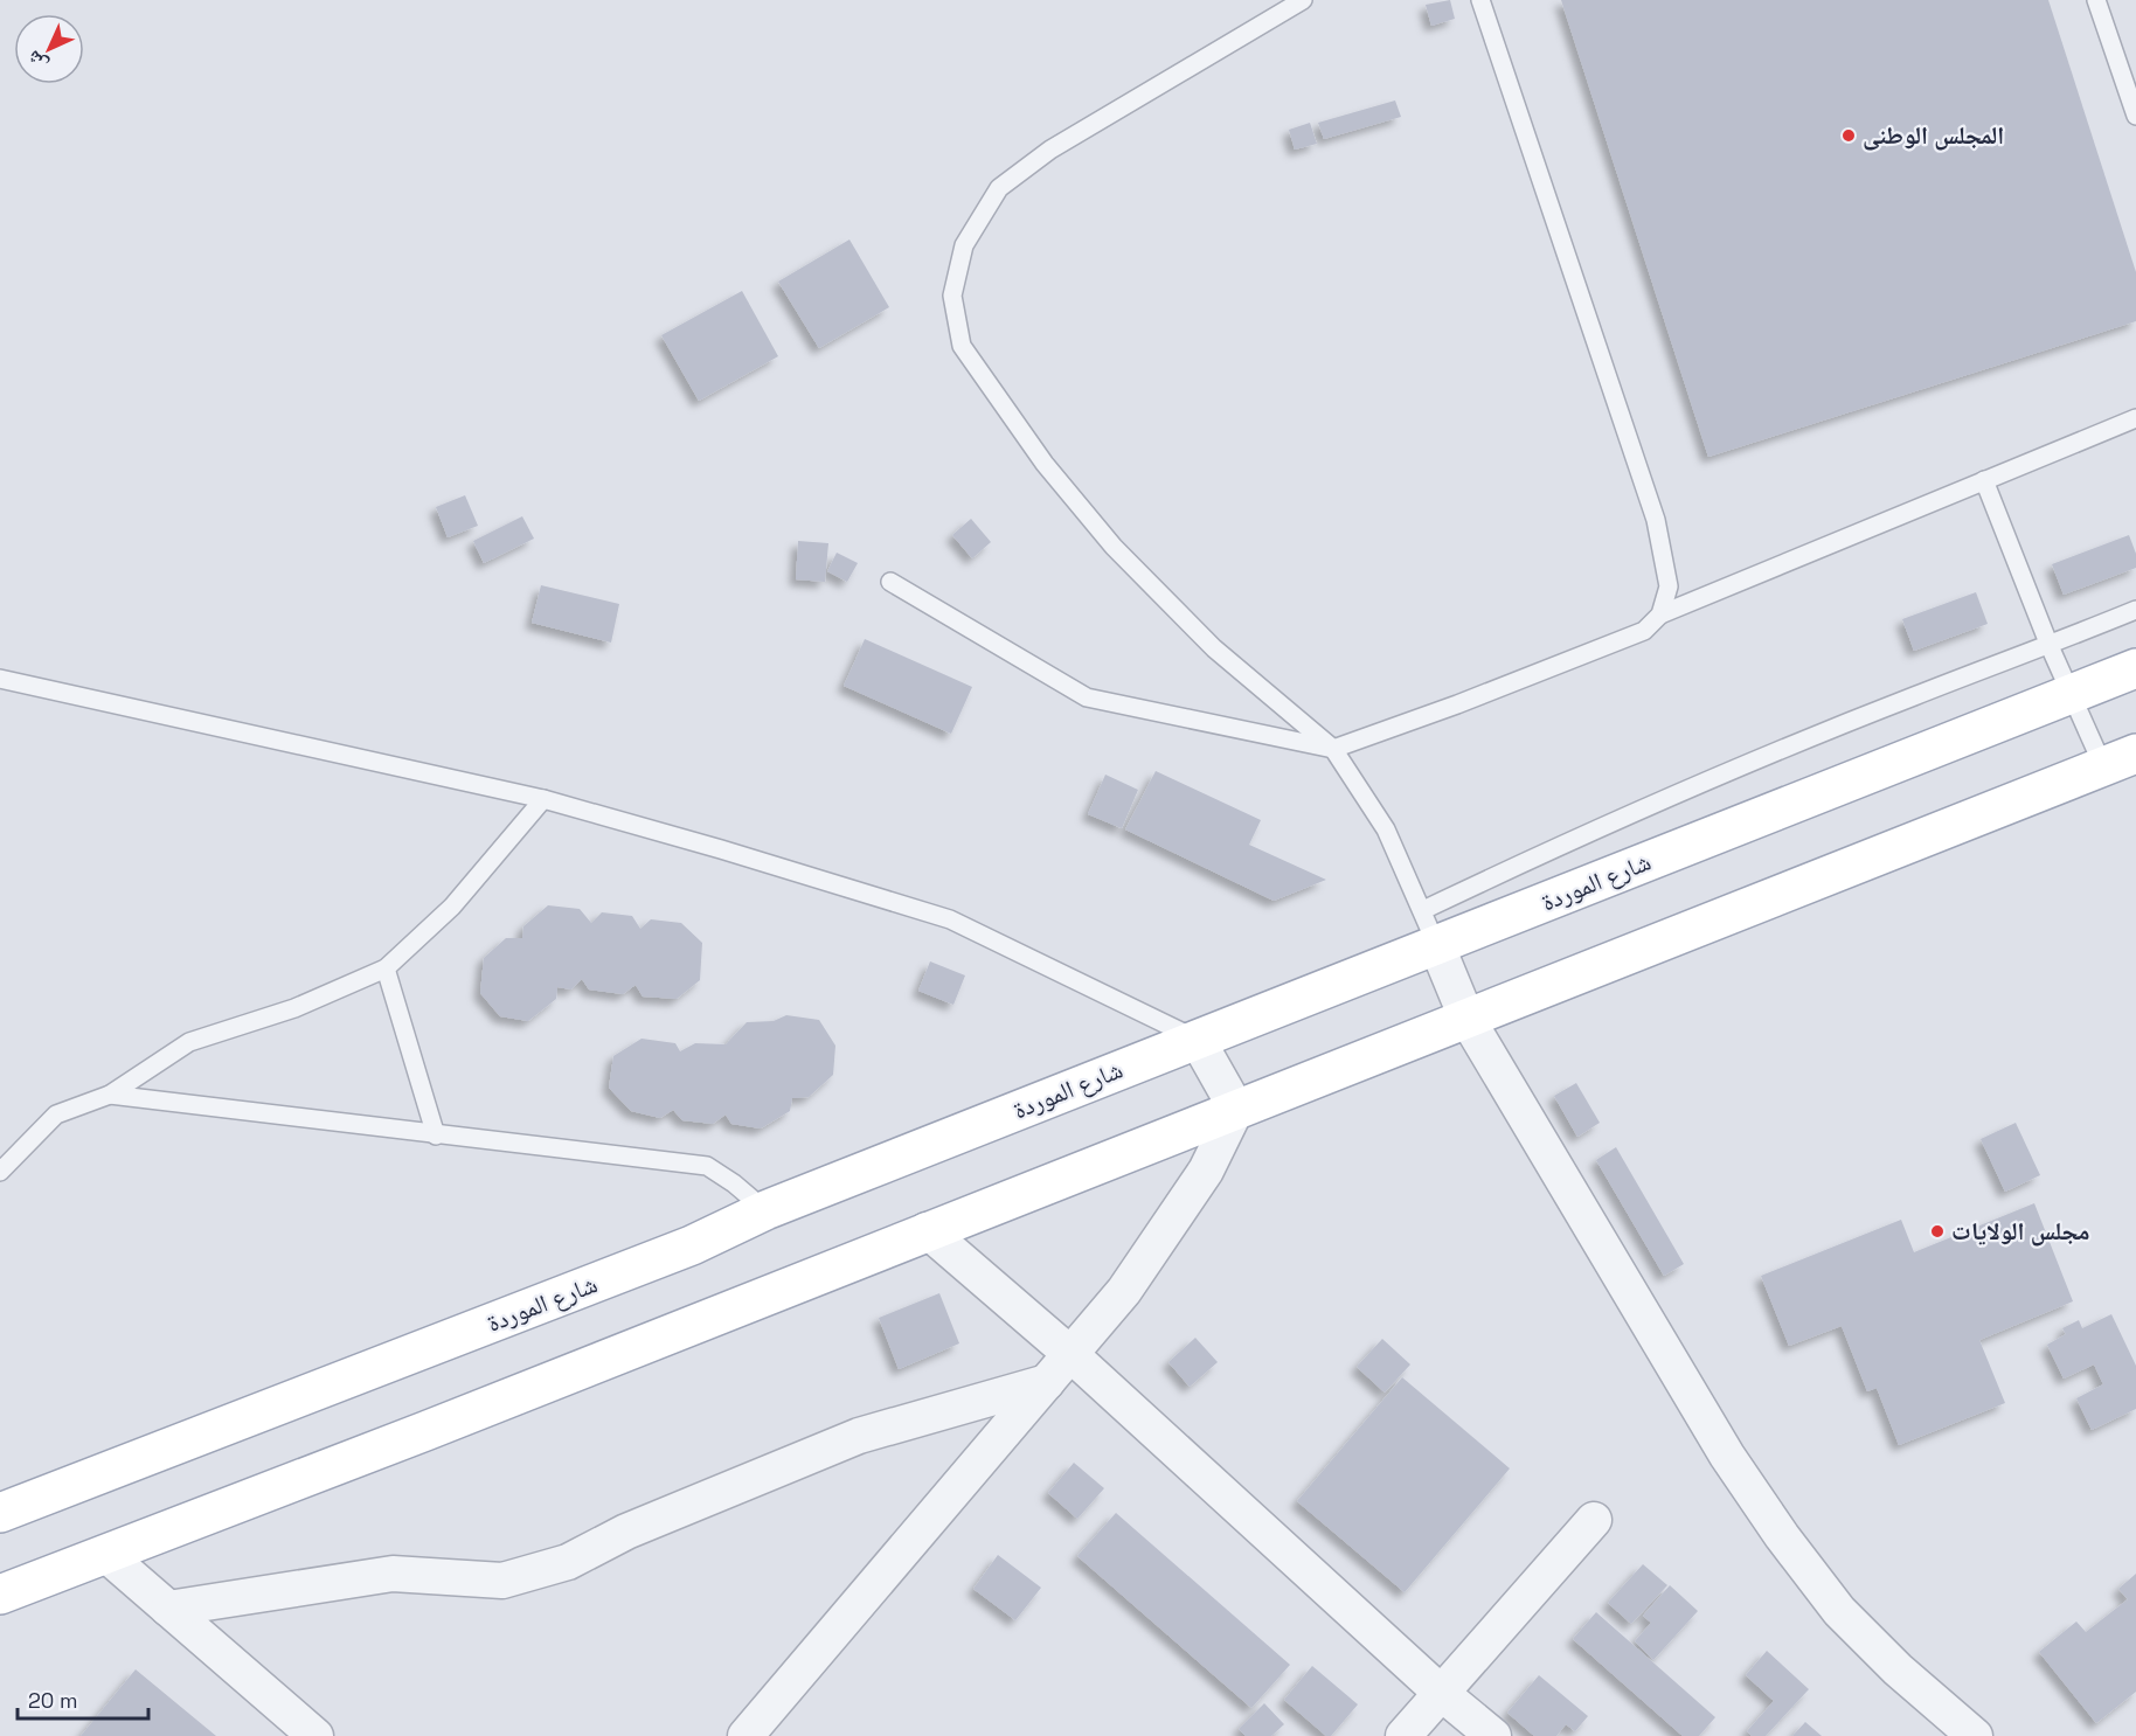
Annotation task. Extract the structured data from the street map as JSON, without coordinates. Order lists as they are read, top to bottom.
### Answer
{
  "streets": {
    "main road": ["شارع الموردة"]
  },
  "places": ["المجلس الوطنى", "مجلس الولايات"],
  "scale_bar": "20 m",
  "north": "bottom left"
}
